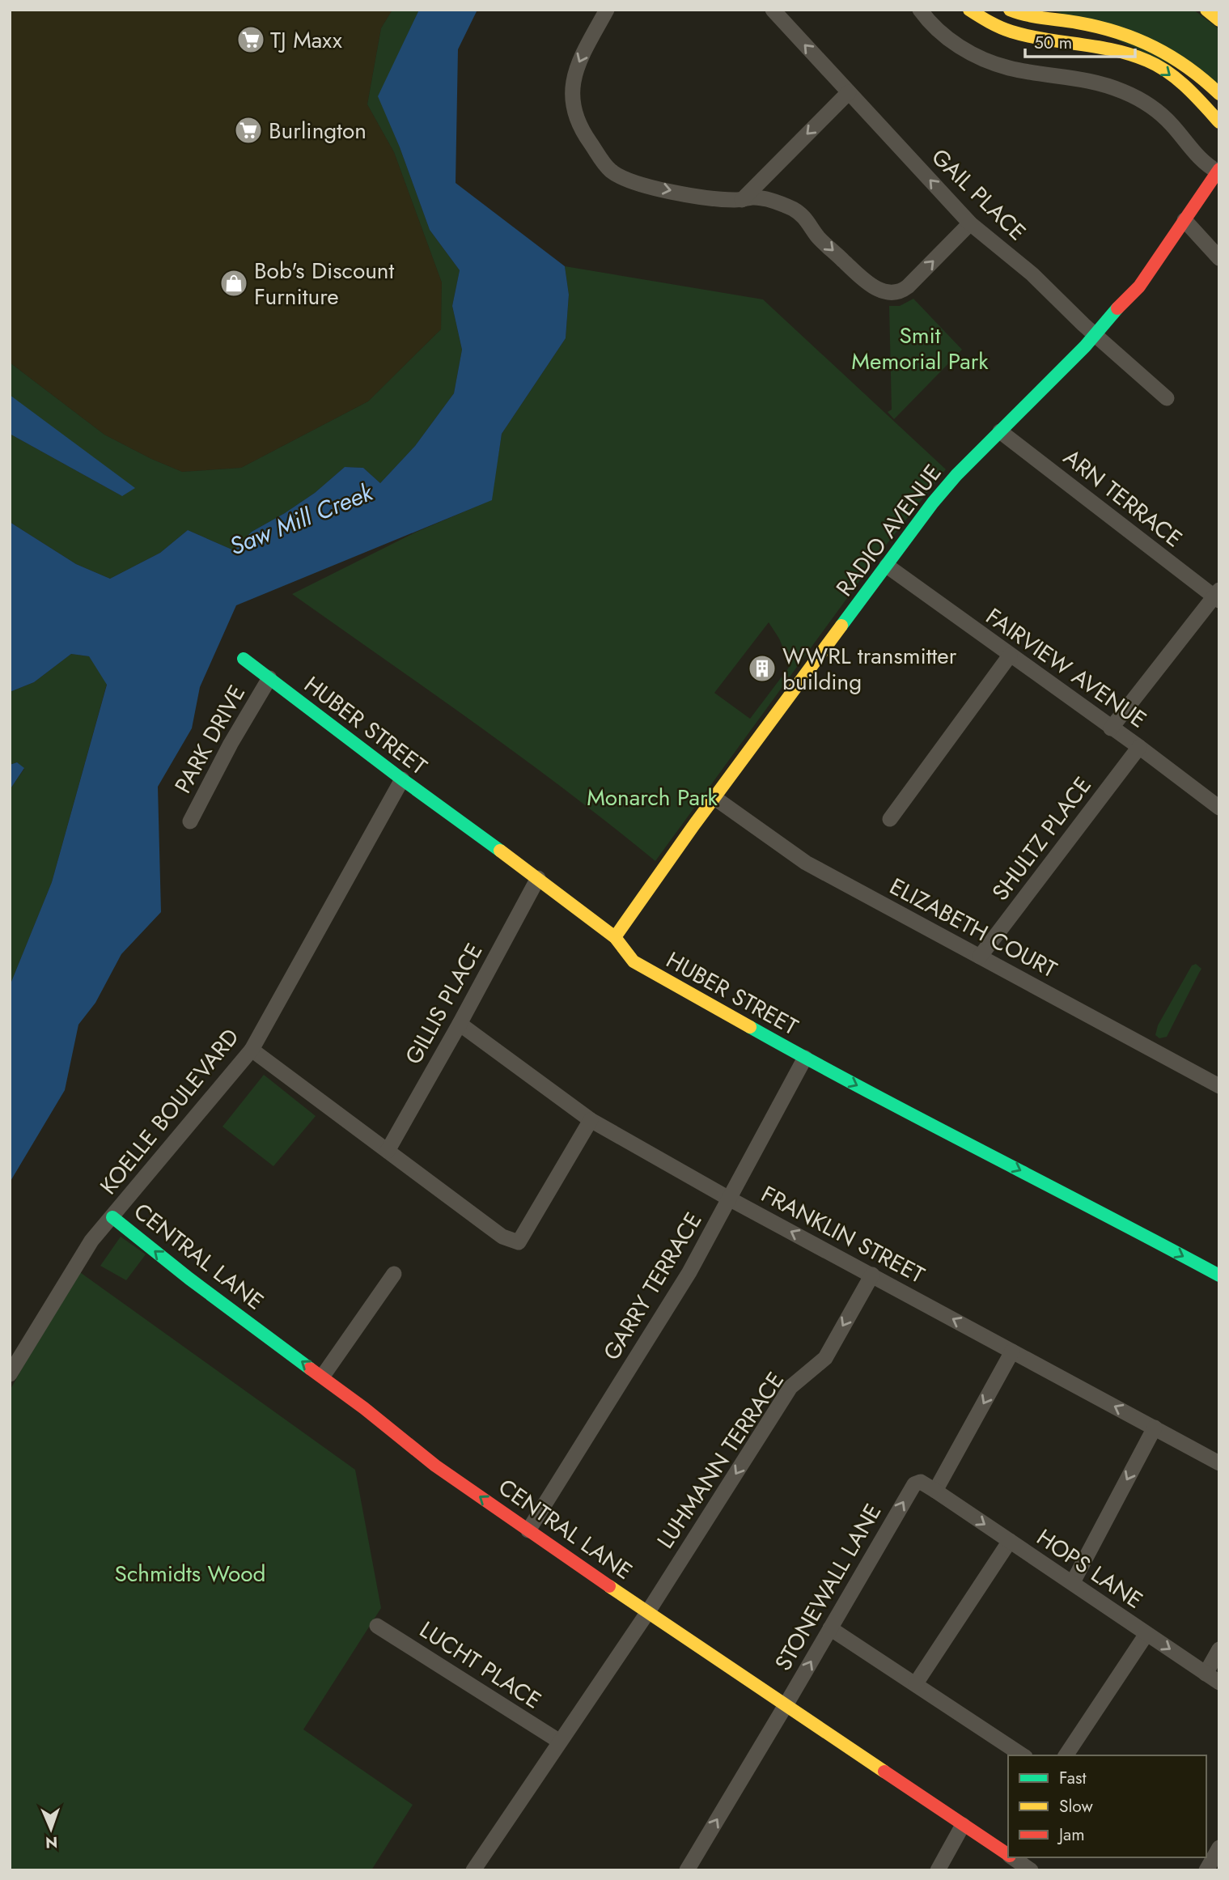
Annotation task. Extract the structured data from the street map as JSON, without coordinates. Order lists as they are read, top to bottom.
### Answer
{
  "streets": {
    "main road": ["RADIO AVENUE", "HUBER STREET", "CENTRAL LANE"],
    "street": [
      "GAIL PLACE",
      "ARN TERRACE",
      "FAIRVIEW AVENUE",
      "PARK DRIVE",
      "SHULTZ PLACE",
      "ELIZABETH COURT",
      "GILLIS PLACE",
      "KOELLE BOULEVARD",
      "FRANKLIN STREET",
      "GARRY TERRACE",
      "LUHMANN TERRACE",
      "HOPS LANE",
      "STONEWALL LANE",
      "LUCHT PLACE"
    ]
  },
  "crossings": [
    ["GAIL PLACE", "RADIO AVENUE"],
    ["ARN TERRACE", "RADIO AVENUE"],
    ["RADIO AVENUE", "FAIRVIEW AVENUE"],
    ["RADIO AVENUE", "HUBER STREET"],
    ["RADIO AVENUE", "ELIZABETH COURT"],
    ["FAIRVIEW AVENUE", "SHULTZ PLACE"],
    ["HUBER STREET", "PARK DRIVE"],
    ["HUBER STREET", "GILLIS PLACE"],
    ["HUBER STREET", "KOELLE BOULEVARD"],
    ["HUBER STREET", "GARRY TERRACE"],
    ["SHULTZ PLACE", "ELIZABETH COURT"],
    ["GILLIS PLACE", "FRANKLIN STREET"],
    ["KOELLE BOULEVARD", "CENTRAL LANE"],
    ["FRANKLIN STREET", "GARRY TERRACE"],
    ["FRANKLIN STREET", "LUHMANN TERRACE"],
    ["CENTRAL LANE", "GARRY TERRACE"],
    ["CENTRAL LANE", "LUHMANN TERRACE"],
    ["CENTRAL LANE", "STONEWALL LANE"],
    ["LUHMANN TERRACE", "LUCHT PLACE"],
    ["HOPS LANE", "STONEWALL LANE"]
  ],
  "one_way": [
    "HUBER STREET",
    "FRANKLIN STREET",
    "CENTRAL LANE",
    "LUHMANN TERRACE",
    "HOPS LANE"
  ],
  "water": ["Saw Mill Creek"],
  "parks": ["Smit Memorial Park", "Monarch Park", "Schmidts Wood"],
  "places": {
    "supermarket": ["TJ Maxx", "Burlington"],
    "shop": ["Bob's Discount Furniture"],
    "building": ["WWRL transmitter building"]
  },
  "legend": ["Fast", "Slow", "Jam"],
  "scale_bar": "50 m",
  "north": "bottom"
}
